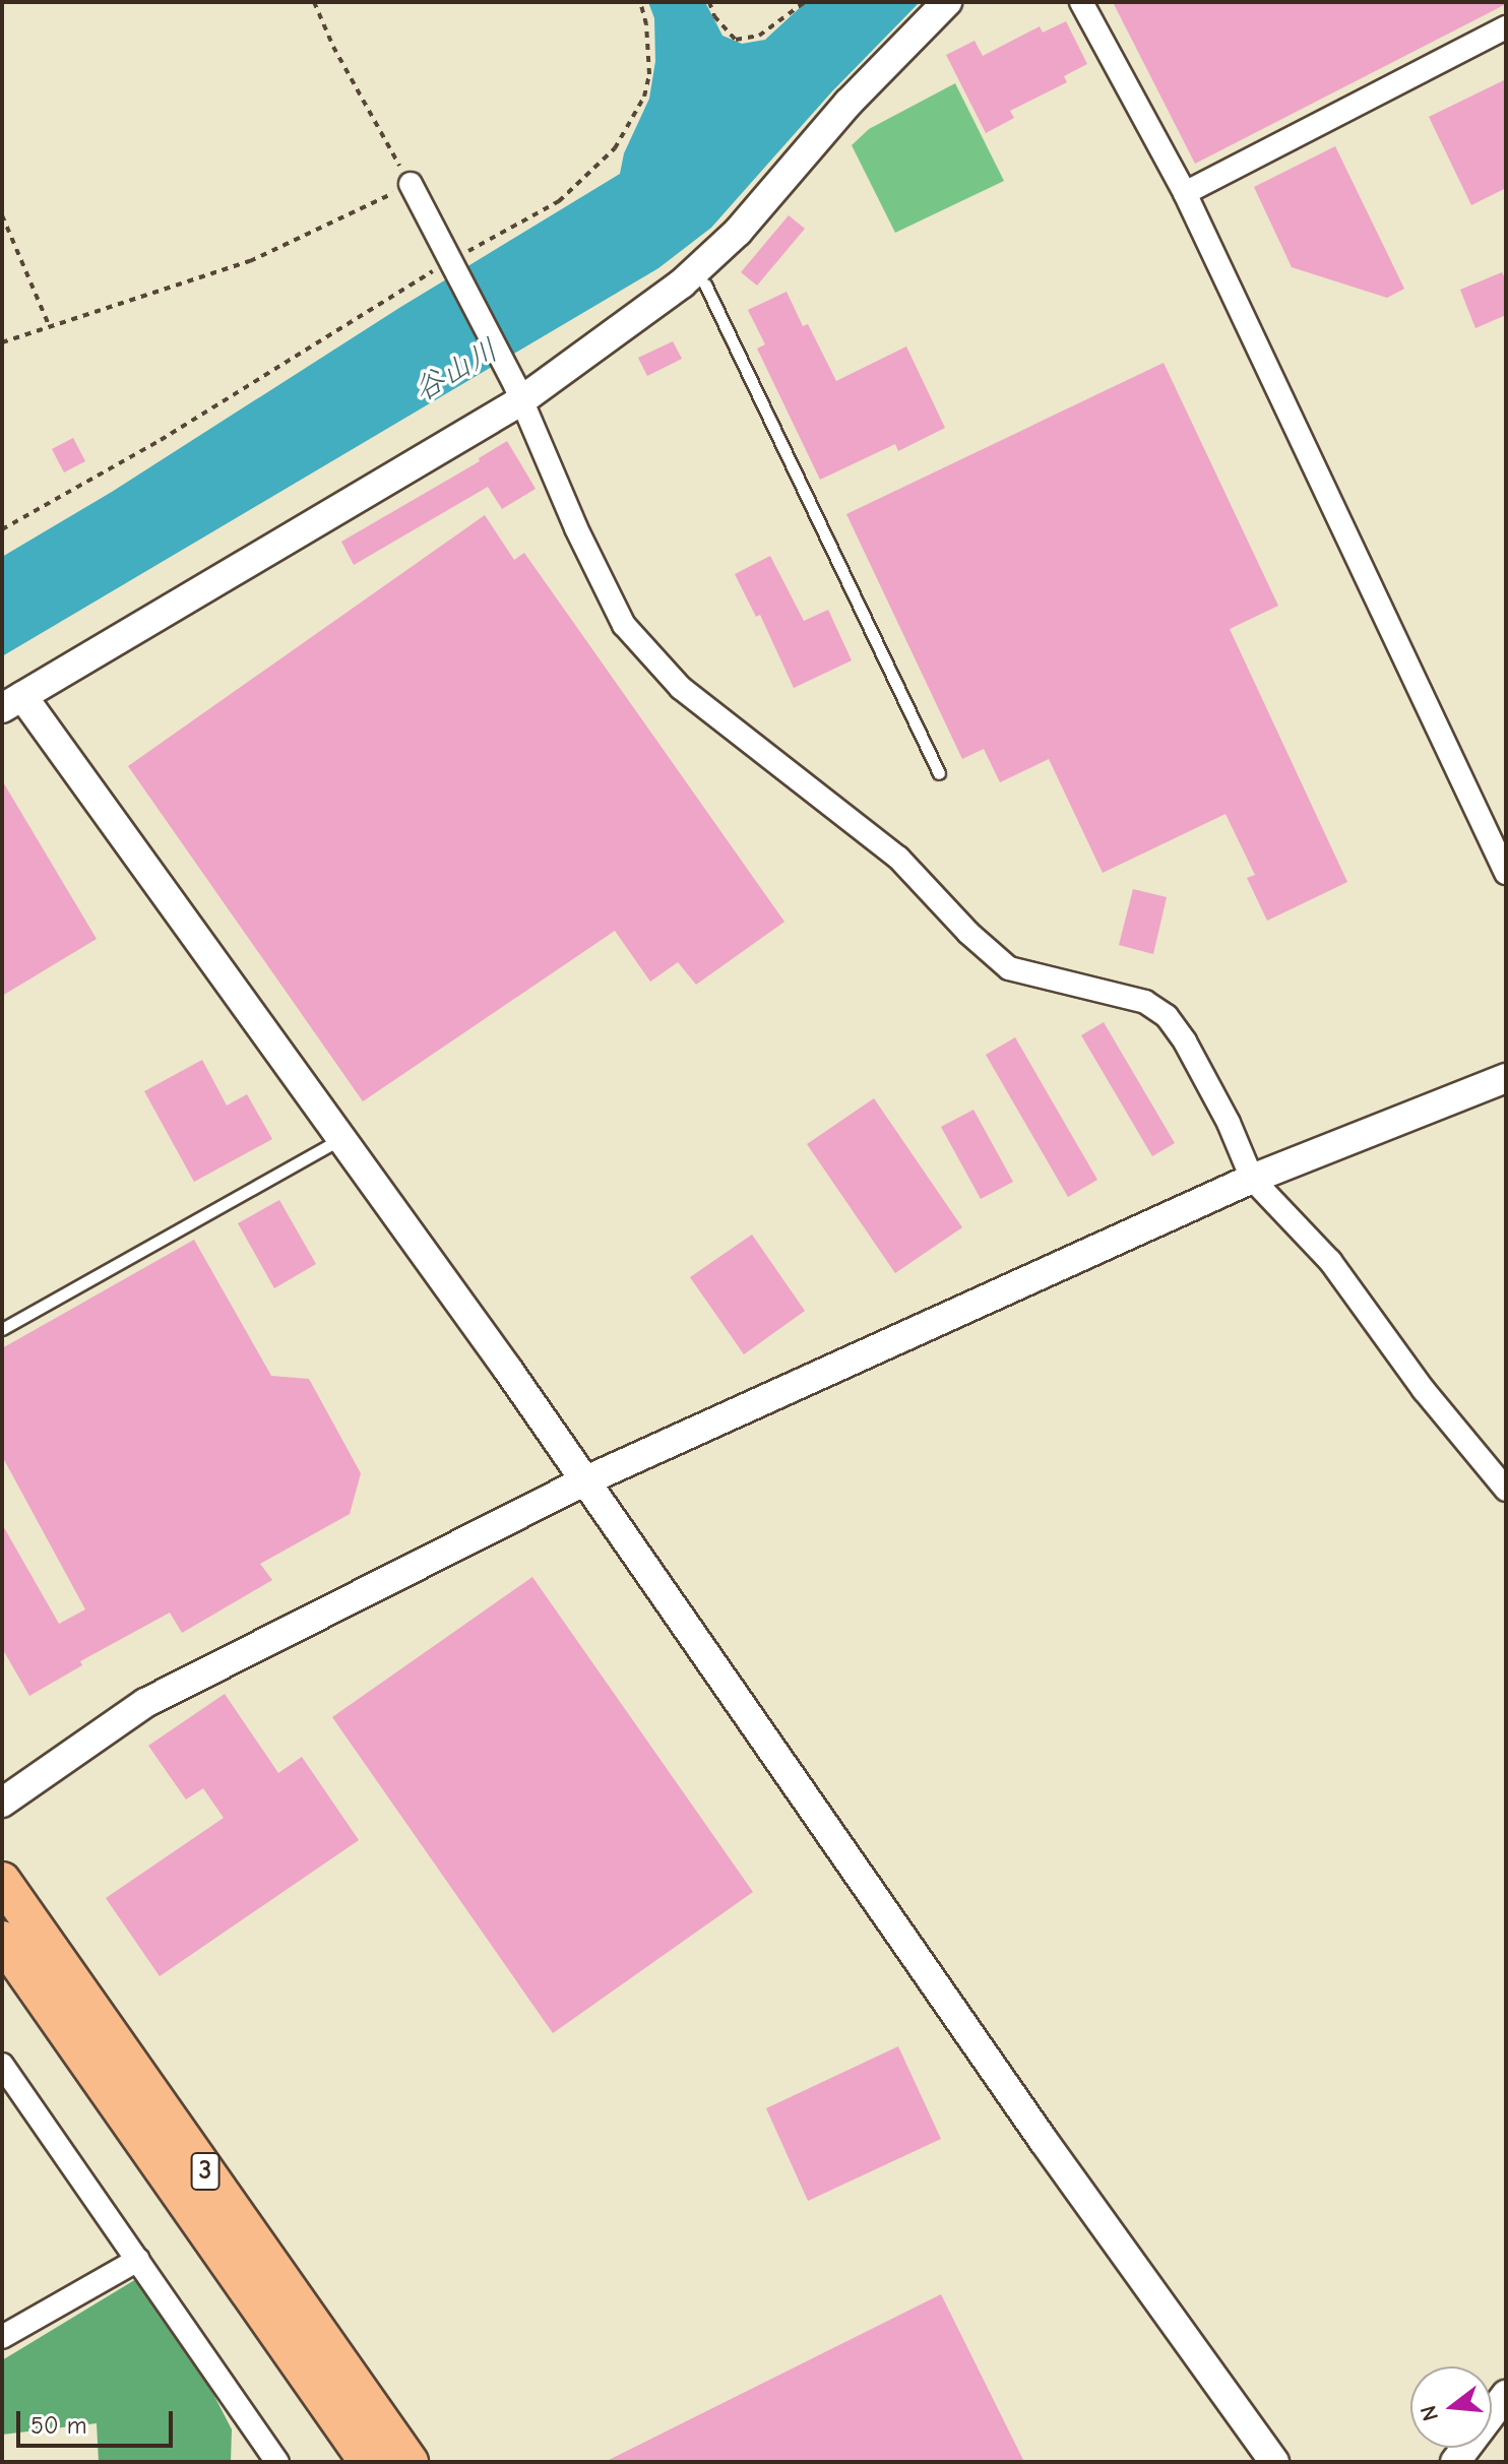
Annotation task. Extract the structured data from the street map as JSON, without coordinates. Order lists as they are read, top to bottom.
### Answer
{
  "streets": {
    "highway": ["3"]
  },
  "water": ["谷山川"],
  "scale_bar": "50 m",
  "north": "left"
}
